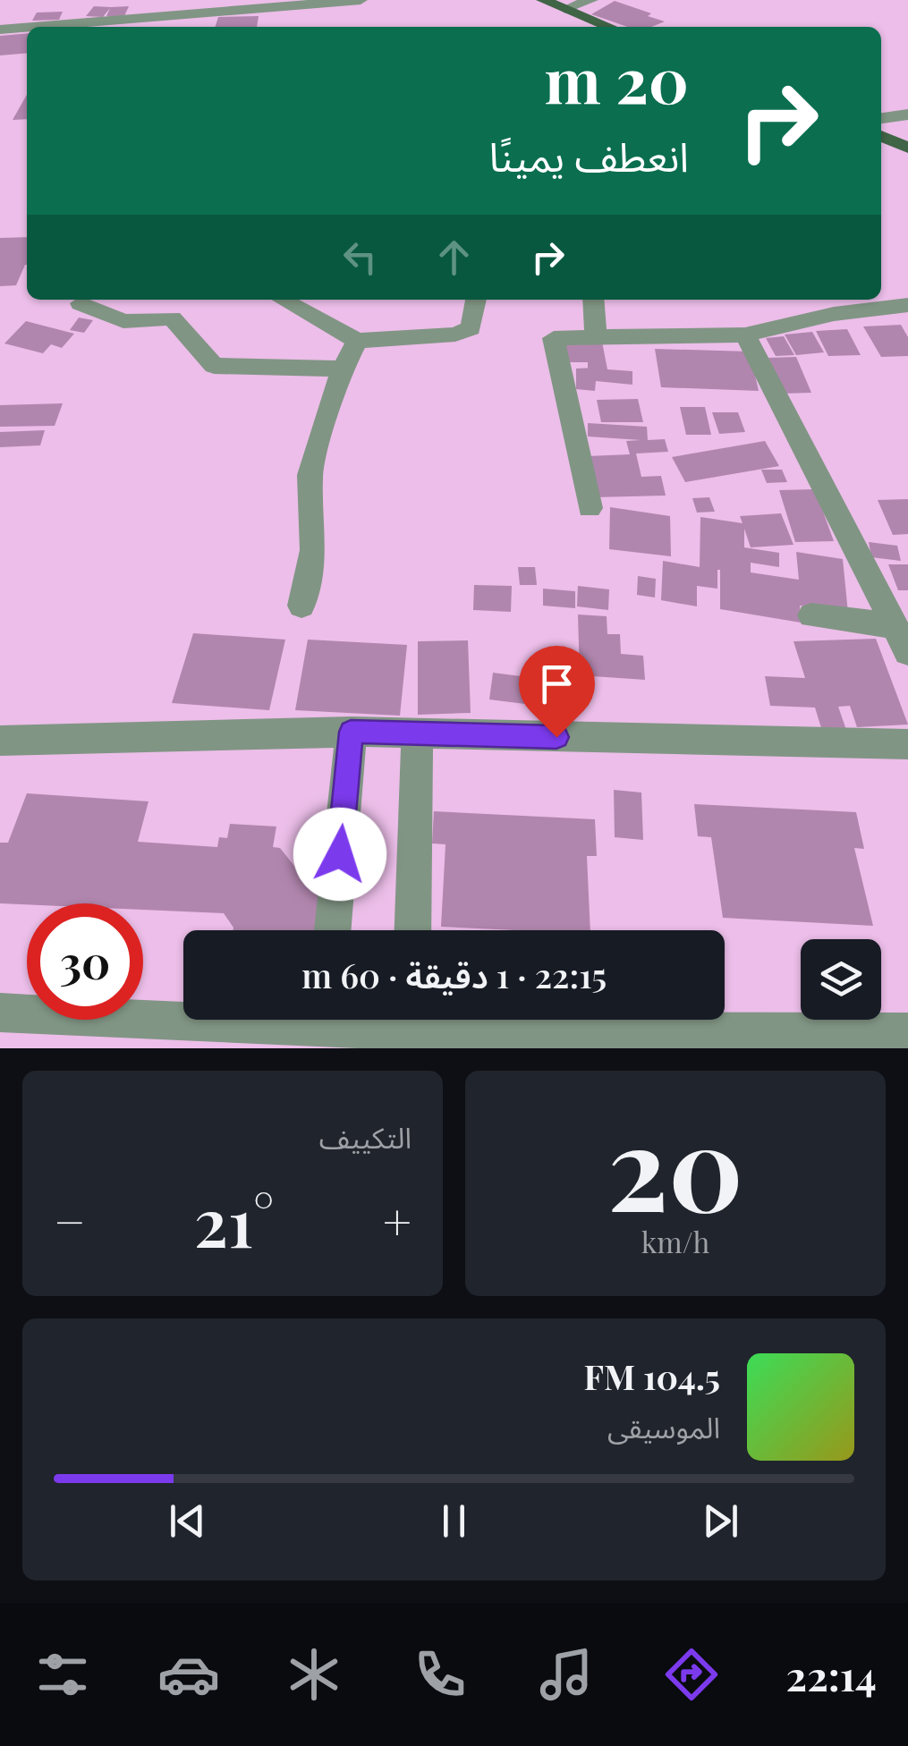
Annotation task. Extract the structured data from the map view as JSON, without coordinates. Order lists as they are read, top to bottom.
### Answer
{
  "page": {
    "turn": ["20 m", "انعطف يمينًا"],
    "limit": "30",
    "trip": "22:15 · 1 دقيقة · 60 m",
    "tile": [
      ["20", "km/h"],
      "التكييف"
    ],
    "heat": ["−", "21°", "+"],
    "song": ["104.5 FM", "الموسيقى"],
    "tabs": "22:14"
  }
}
